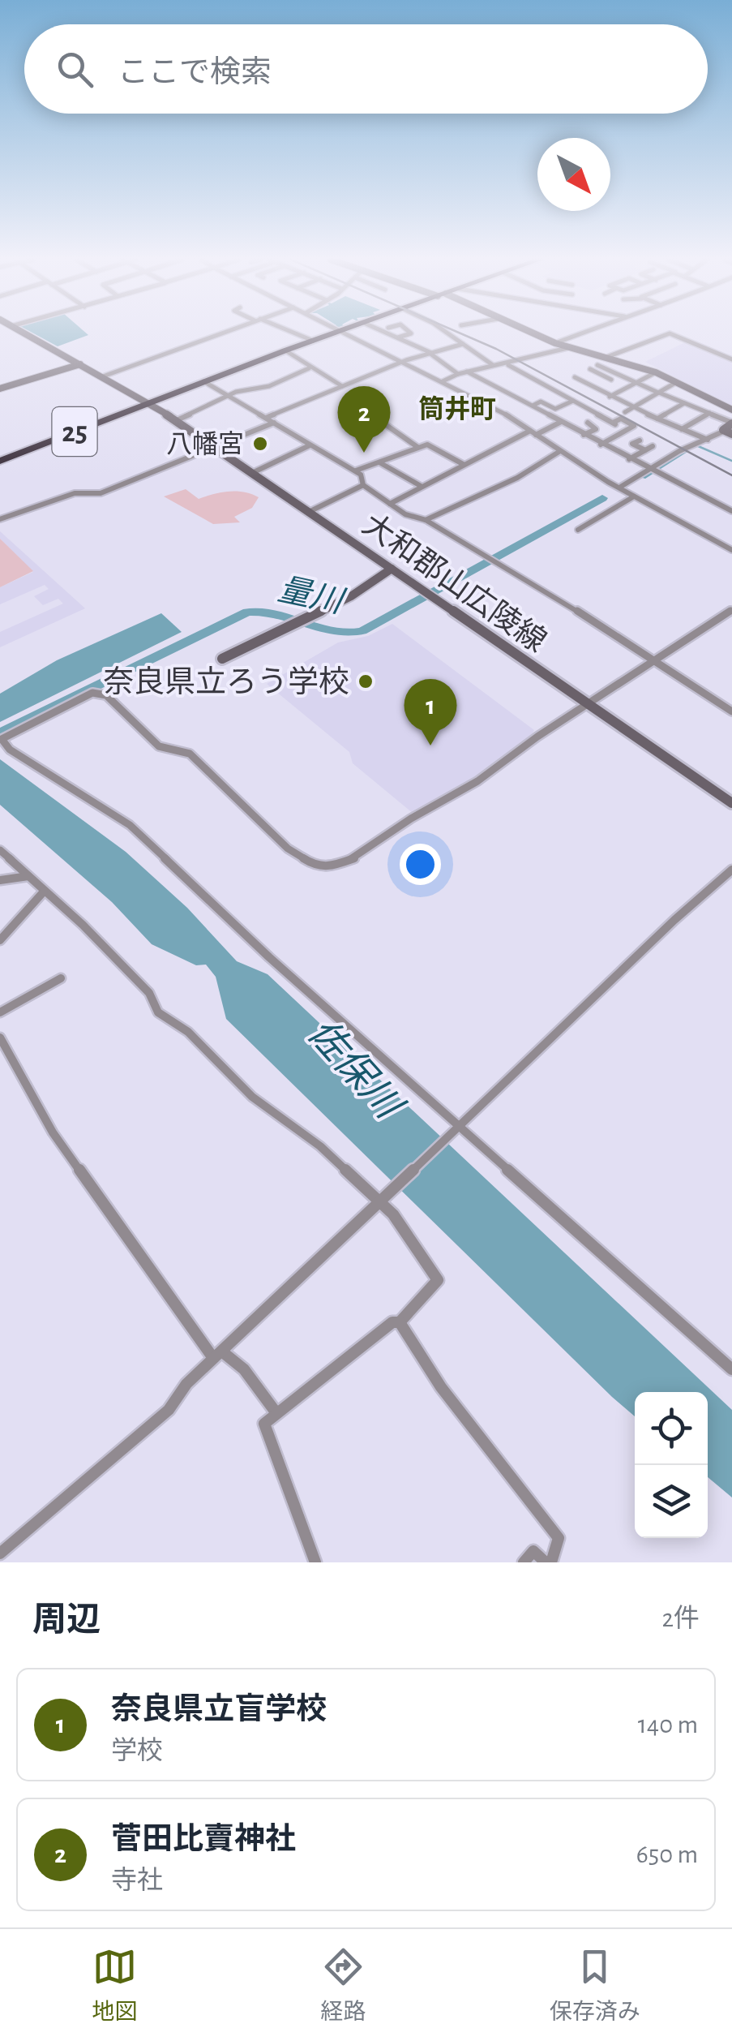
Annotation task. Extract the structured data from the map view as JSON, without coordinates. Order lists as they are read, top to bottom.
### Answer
{
  "streets": {
    "highway": ["25"],
    "main road": ["大和郡山広陵線"]
  },
  "crossings": [
    ["25", "大和郡山広陵線"]
  ],
  "districts": ["筒井町"],
  "water": ["量川", "佐保川"],
  "places": ["八幡宮", "奈良県立ろう学校"],
  "north": "bottom right",
  "page": {
    "search": "ここで検索",
    "pins": ["2", "1"],
    "heading": ["周辺", "2件"],
    "list": [
      {
        "mark": "1",
        "name": "奈良県立盲学校",
        "note": "学校",
        "value": "140 m"
      },
      {
        "mark": "2",
        "name": "菅田比賣神社",
        "note": "寺社",
        "value": "650 m"
      }
    ],
    "nav": ["地図", "経路", "保存済み"]
  }
}
